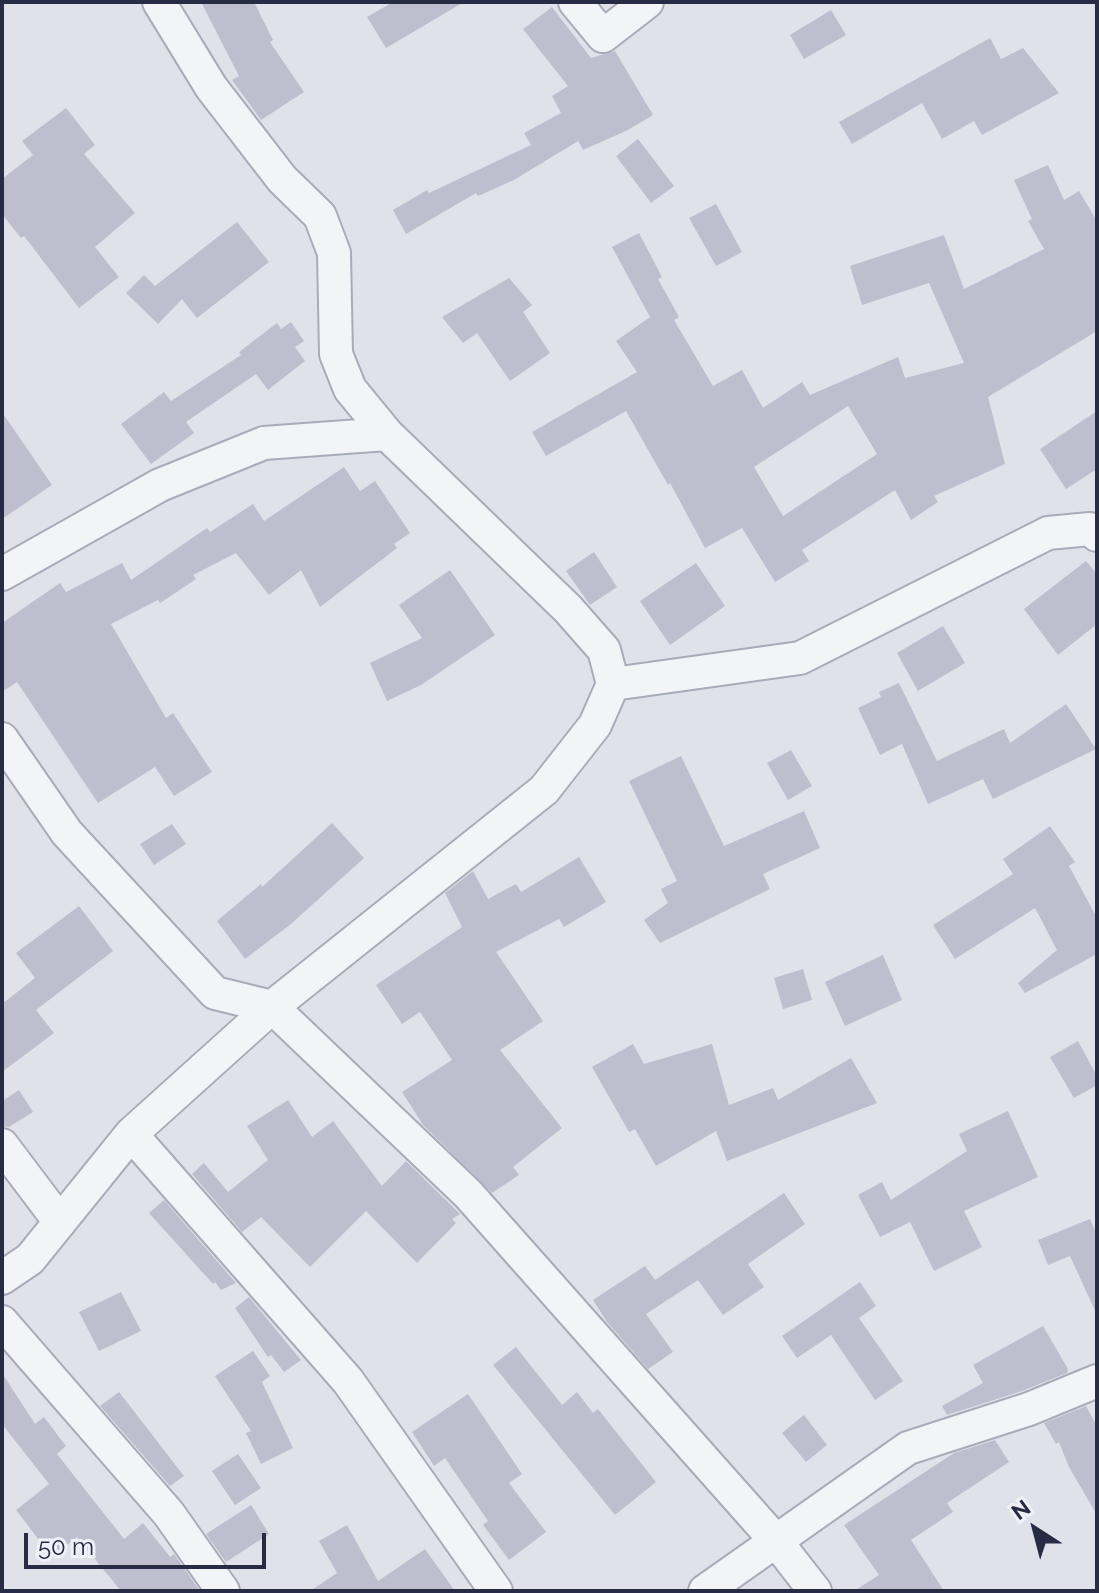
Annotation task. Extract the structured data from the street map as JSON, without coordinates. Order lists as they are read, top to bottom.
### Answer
{
  "scale_bar": "50 m",
  "north": "top left"
}
